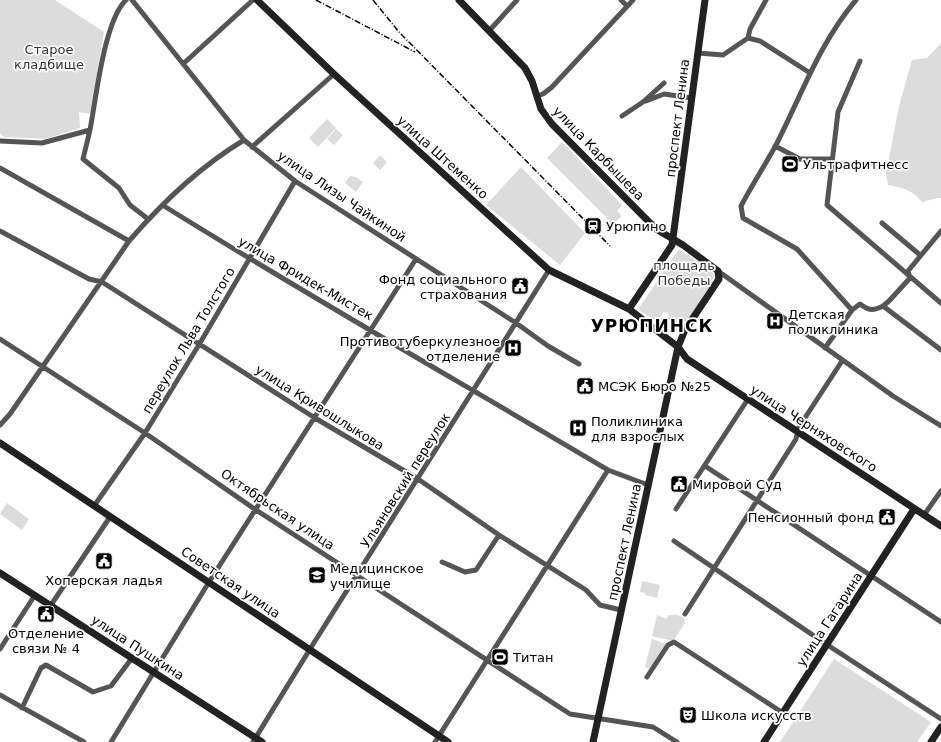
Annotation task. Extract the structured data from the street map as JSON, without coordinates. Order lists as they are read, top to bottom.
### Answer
{
  "streets": {
    "main road": [
      "проспект Ленина",
      "улица Карбышева",
      "улица Штеменко",
      "улица Черняховского",
      "Советская улица",
      "улица Гагарина",
      "улица Пушкина"
    ],
    "street": [
      "улица Лизы Чайкиной",
      "улица Фридек-Мистек",
      "переулок Льва Толстого",
      "улица Кривошлыкова",
      "Ульяновский переулок",
      "Октябрьская улица"
    ]
  },
  "crossings": [
    ["проспект Ленина", "улица Карбышева"],
    ["проспект Ленина", "улица Фридек-Мистек"],
    ["проспект Ленина", "улица Кривошлыкова"],
    ["проспект Ленина", "улица Черняховского"],
    ["проспект Ленина", "Октябрьская улица"],
    ["улица Штеменко", "Ульяновский переулок"],
    ["улица Лизы Чайкиной", "переулок Льва Толстого"],
    ["улица Лизы Чайкиной", "Ульяновский переулок"],
    ["улица Фридек-Мистек", "переулок Льва Толстого"],
    ["улица Фридек-Мистек", "Ульяновский переулок"],
    ["переулок Льва Толстого", "улица Кривошлыкова"],
    ["переулок Льва Толстого", "Октябрьская улица"],
    ["переулок Льва Толстого", "Советская улица"],
    ["улица Кривошлыкова", "Ульяновский переулок"],
    ["улица Черняховского", "улица Гагарина"],
    ["Ульяновский переулок", "Октябрьская улица"],
    ["Ульяновский переулок", "Советская улица"],
    ["Ульяновский переулок", "улица Пушкина"]
  ],
  "districts": ["УРЮПИНСК"],
  "parks": ["Старое кладбище", "площадь Победы"],
  "places": {
    "sports": ["Ультрафитнесс", "Титан"],
    "station": ["Урюпино"],
    "public building": [
      "Фонд социального страхования",
      "МСЭК Бюро №25",
      "Мировой Суд",
      "Пенсионный фонд",
      "Хоперская ладья",
      "Отделение связи № 4"
    ],
    "hospital": ["Детская поликлиника", "Противотуберкулезное отделение", "Поликлиника для взрослых"],
    "school or university": ["Медицинское училище"],
    "theatre": ["Школа искусств"]
  }
}
